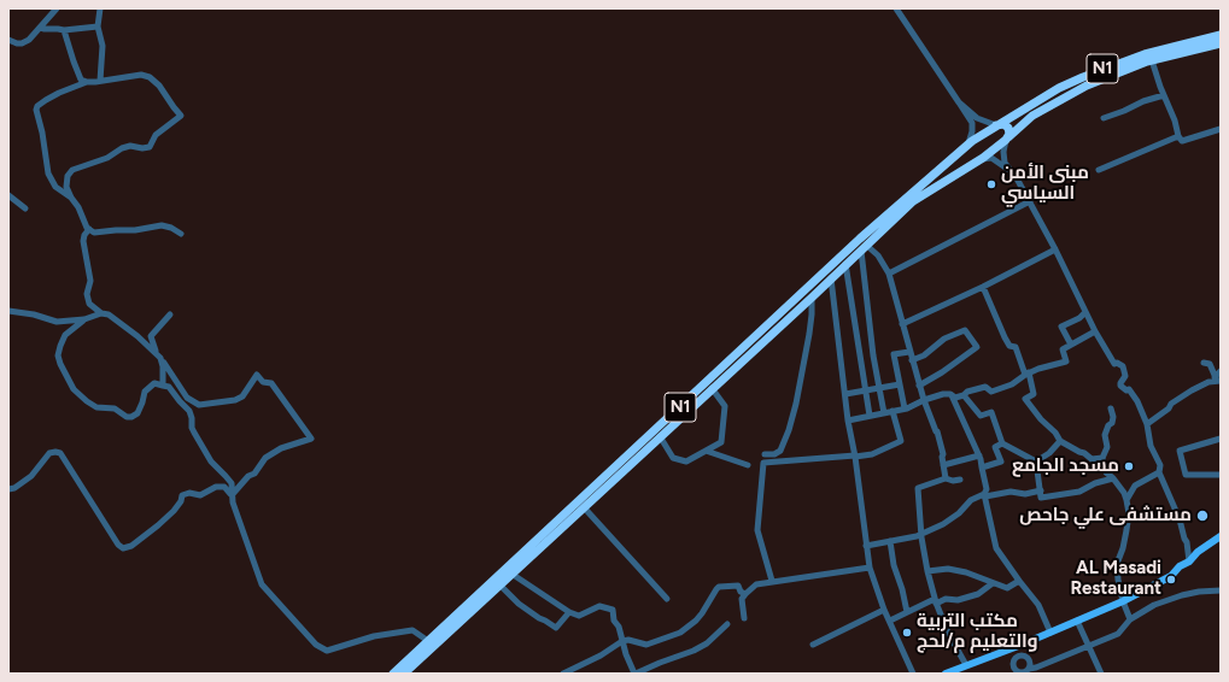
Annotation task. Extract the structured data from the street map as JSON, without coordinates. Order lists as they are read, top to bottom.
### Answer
{
  "streets": {
    "highway": ["N1"]
  },
  "places": [
    "مبنى الأمن السياسي",
    "مسجد الجامع",
    "مستشفى علي جاحص",
    "AL Masadi Restaurant",
    "مكتب التربية والتعليم م/لحج"
  ]
}
